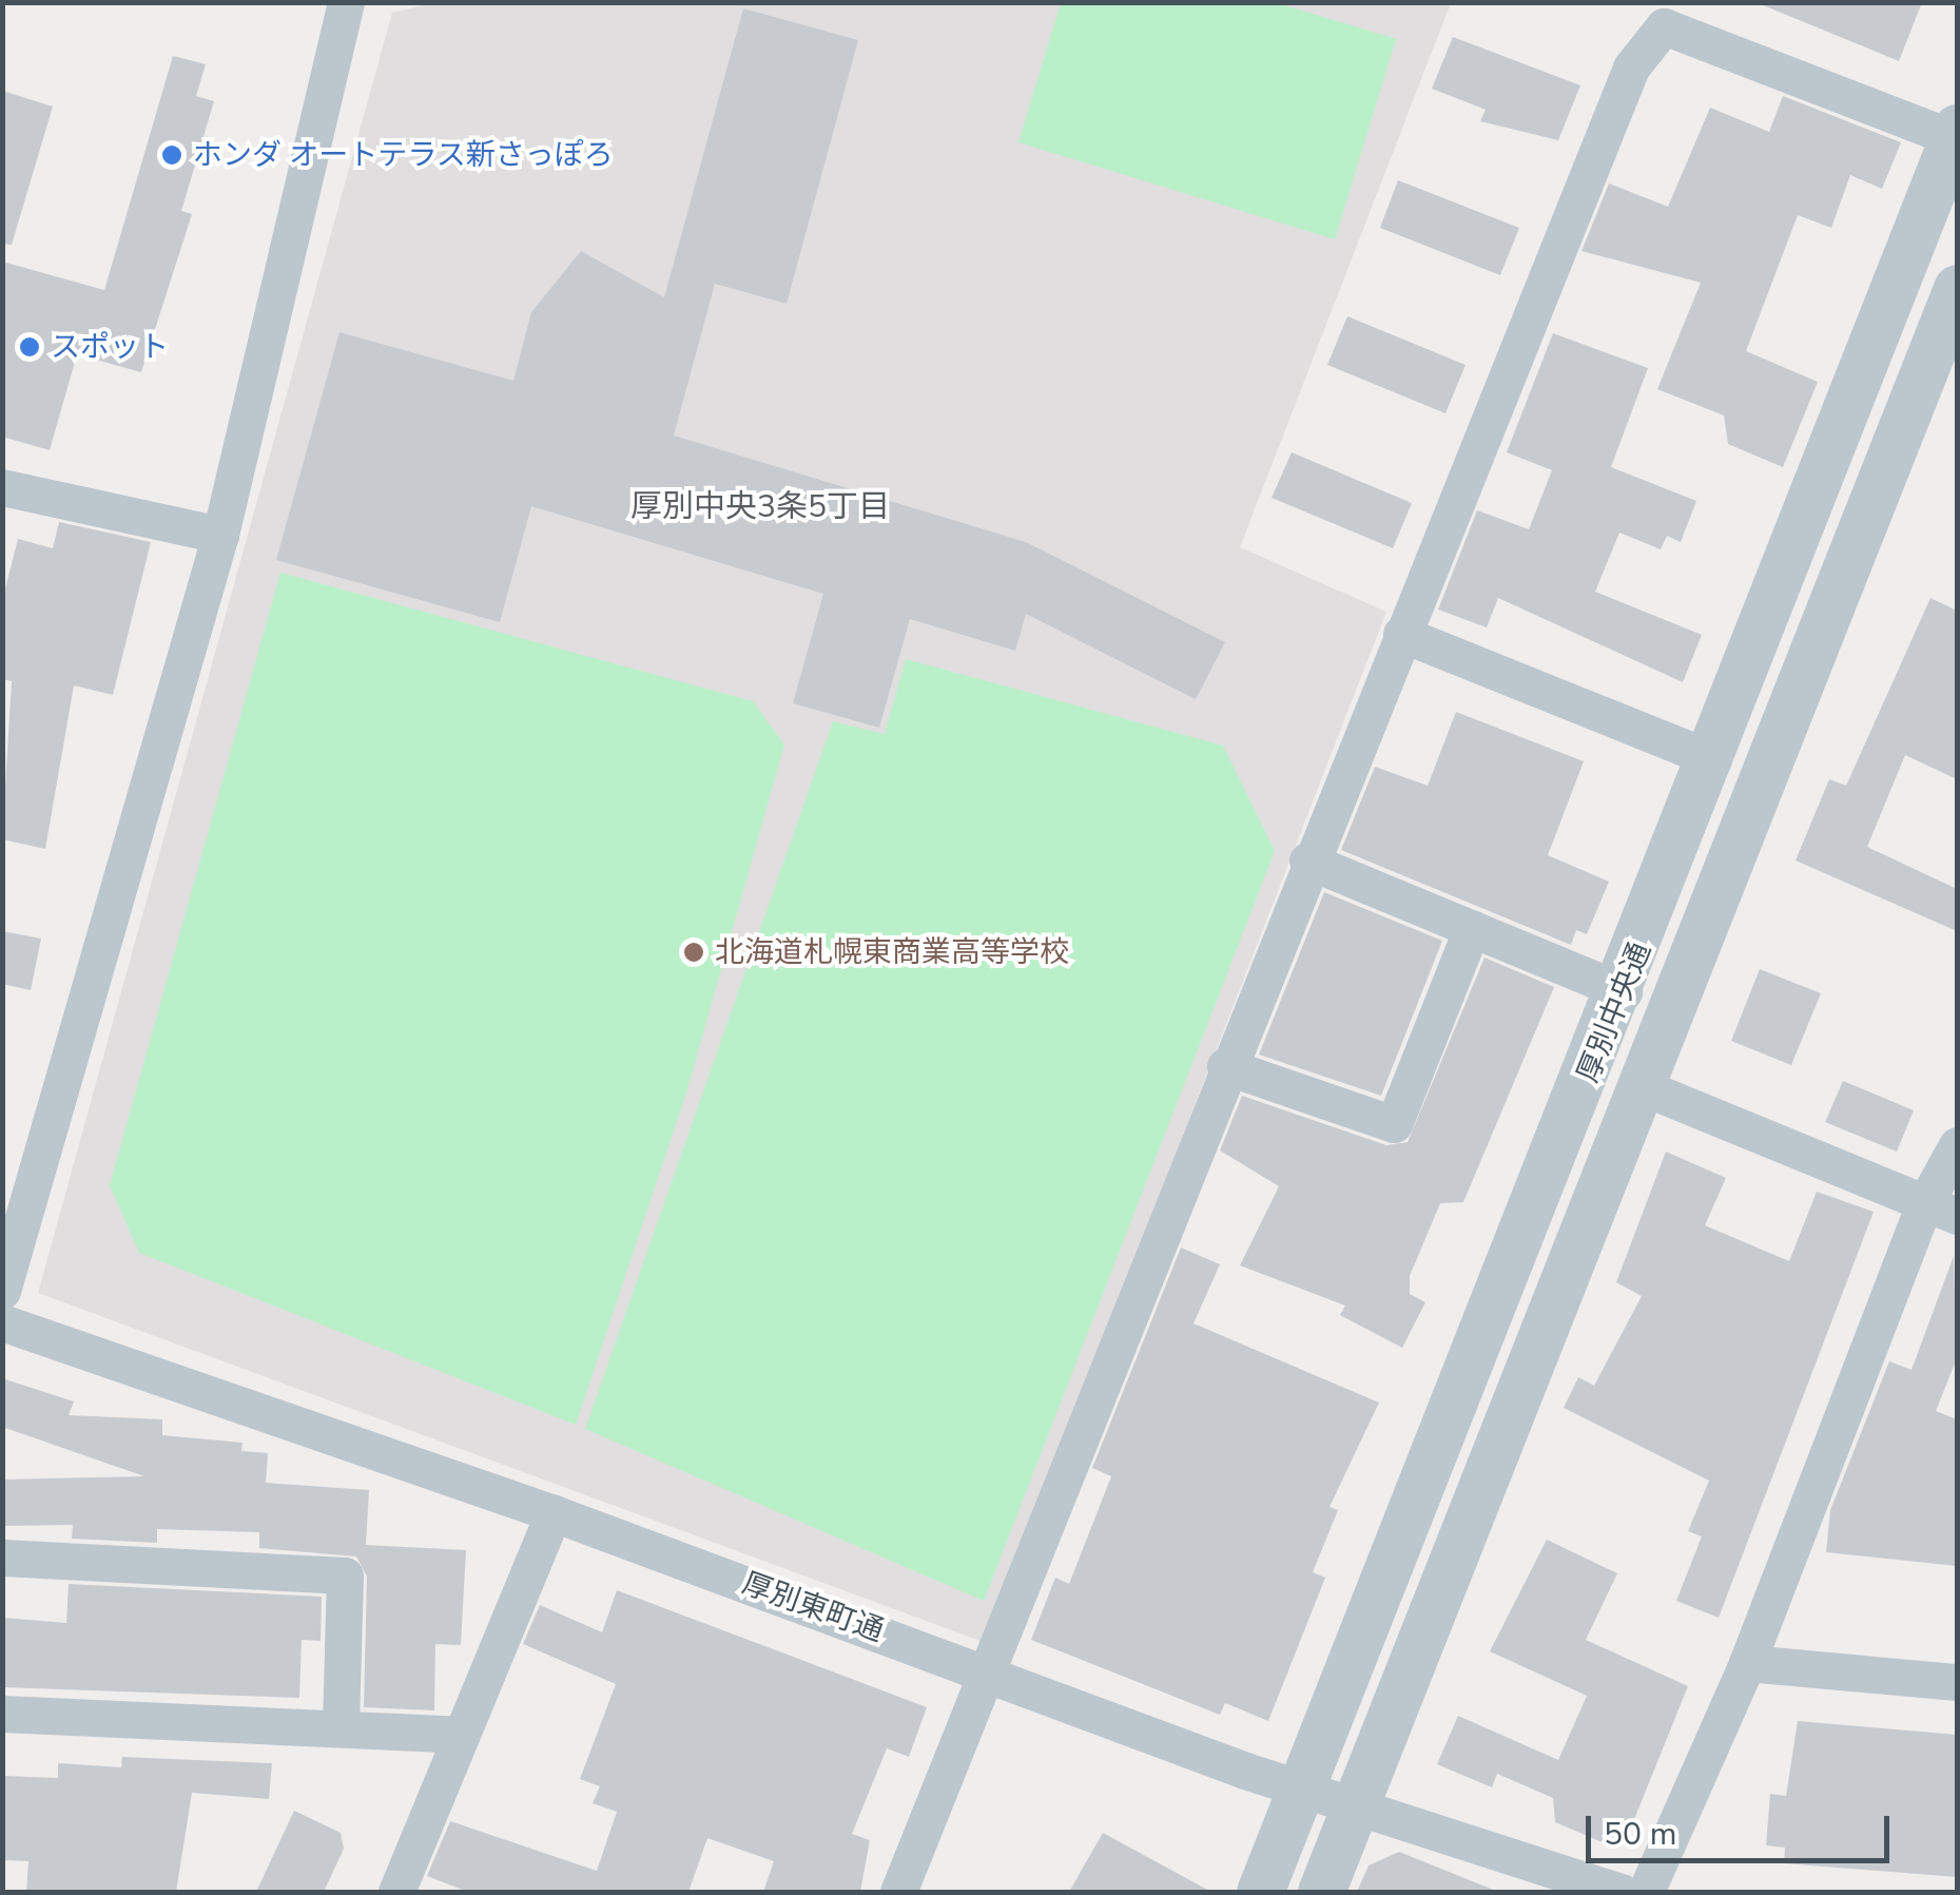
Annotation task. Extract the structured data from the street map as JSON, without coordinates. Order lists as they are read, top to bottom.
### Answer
{
  "streets": {
    "street": ["厚別中央通", "厚別東町通"]
  },
  "crossings": [
    ["厚別中央通", "厚別東町通"]
  ],
  "districts": ["厚別中央3条5丁目"],
  "places": ["ホンダ オートテラス新さっぽろ", "スポット", "北海道札幌東商業高等学校"],
  "scale_bar": "50 m"
}
